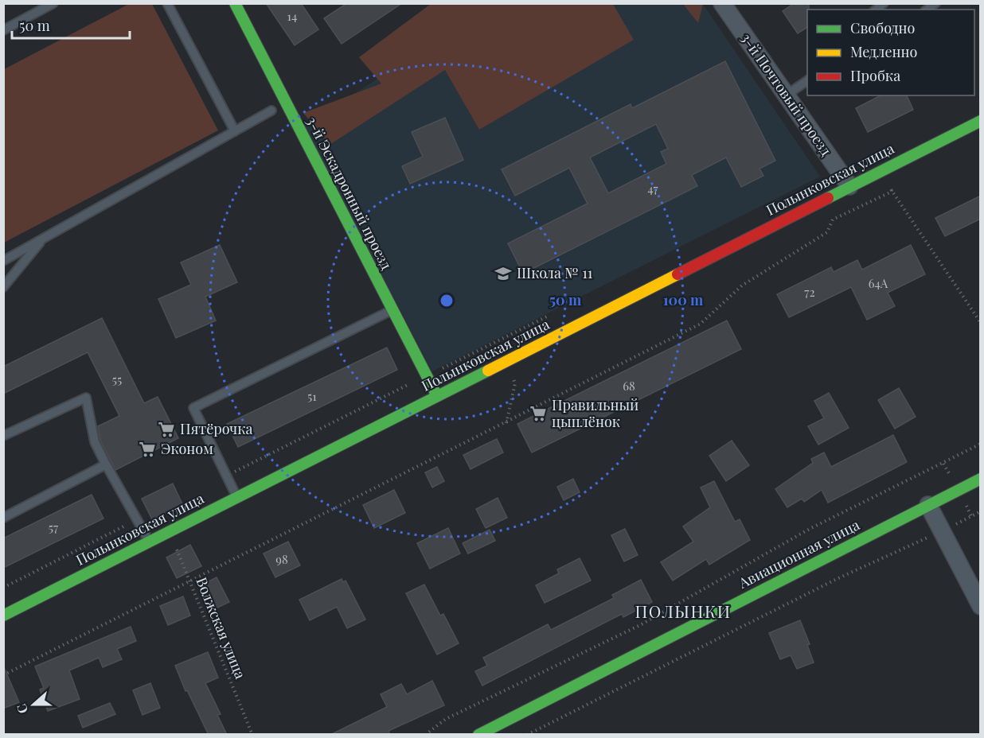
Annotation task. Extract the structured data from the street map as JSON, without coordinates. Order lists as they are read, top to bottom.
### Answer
{
  "streets": {
    "street": [
      "3-й Почтовый проезд",
      "Полынковская улица",
      "3-й Эскадронный проезд",
      "Авиационная улица"
    ],
    "path": ["Волжская улица"]
  },
  "crossings": [
    ["3-й Почтовый проезд", "Полынковская улица"],
    ["Полынковская улица", "3-й Эскадронный проезд"],
    ["Полынковская улица", "Волжская улица"]
  ],
  "districts": ["ПОЛЫНКИ"],
  "places": {
    "school or university": ["Школа № 11"],
    "supermarket": ["Правильный цыплёнок", "Пятёрочка", "Эконом"]
  },
  "house_numbers": [
    "14",
    "47",
    "64А",
    "72",
    "55",
    "68",
    "51",
    "57",
    "98"
  ],
  "legend": ["Свободно", "Медленно", "Пробка"],
  "scale_bar": "50 m",
  "north": "left",
  "rings": ["50 m", "100 m"]
}
